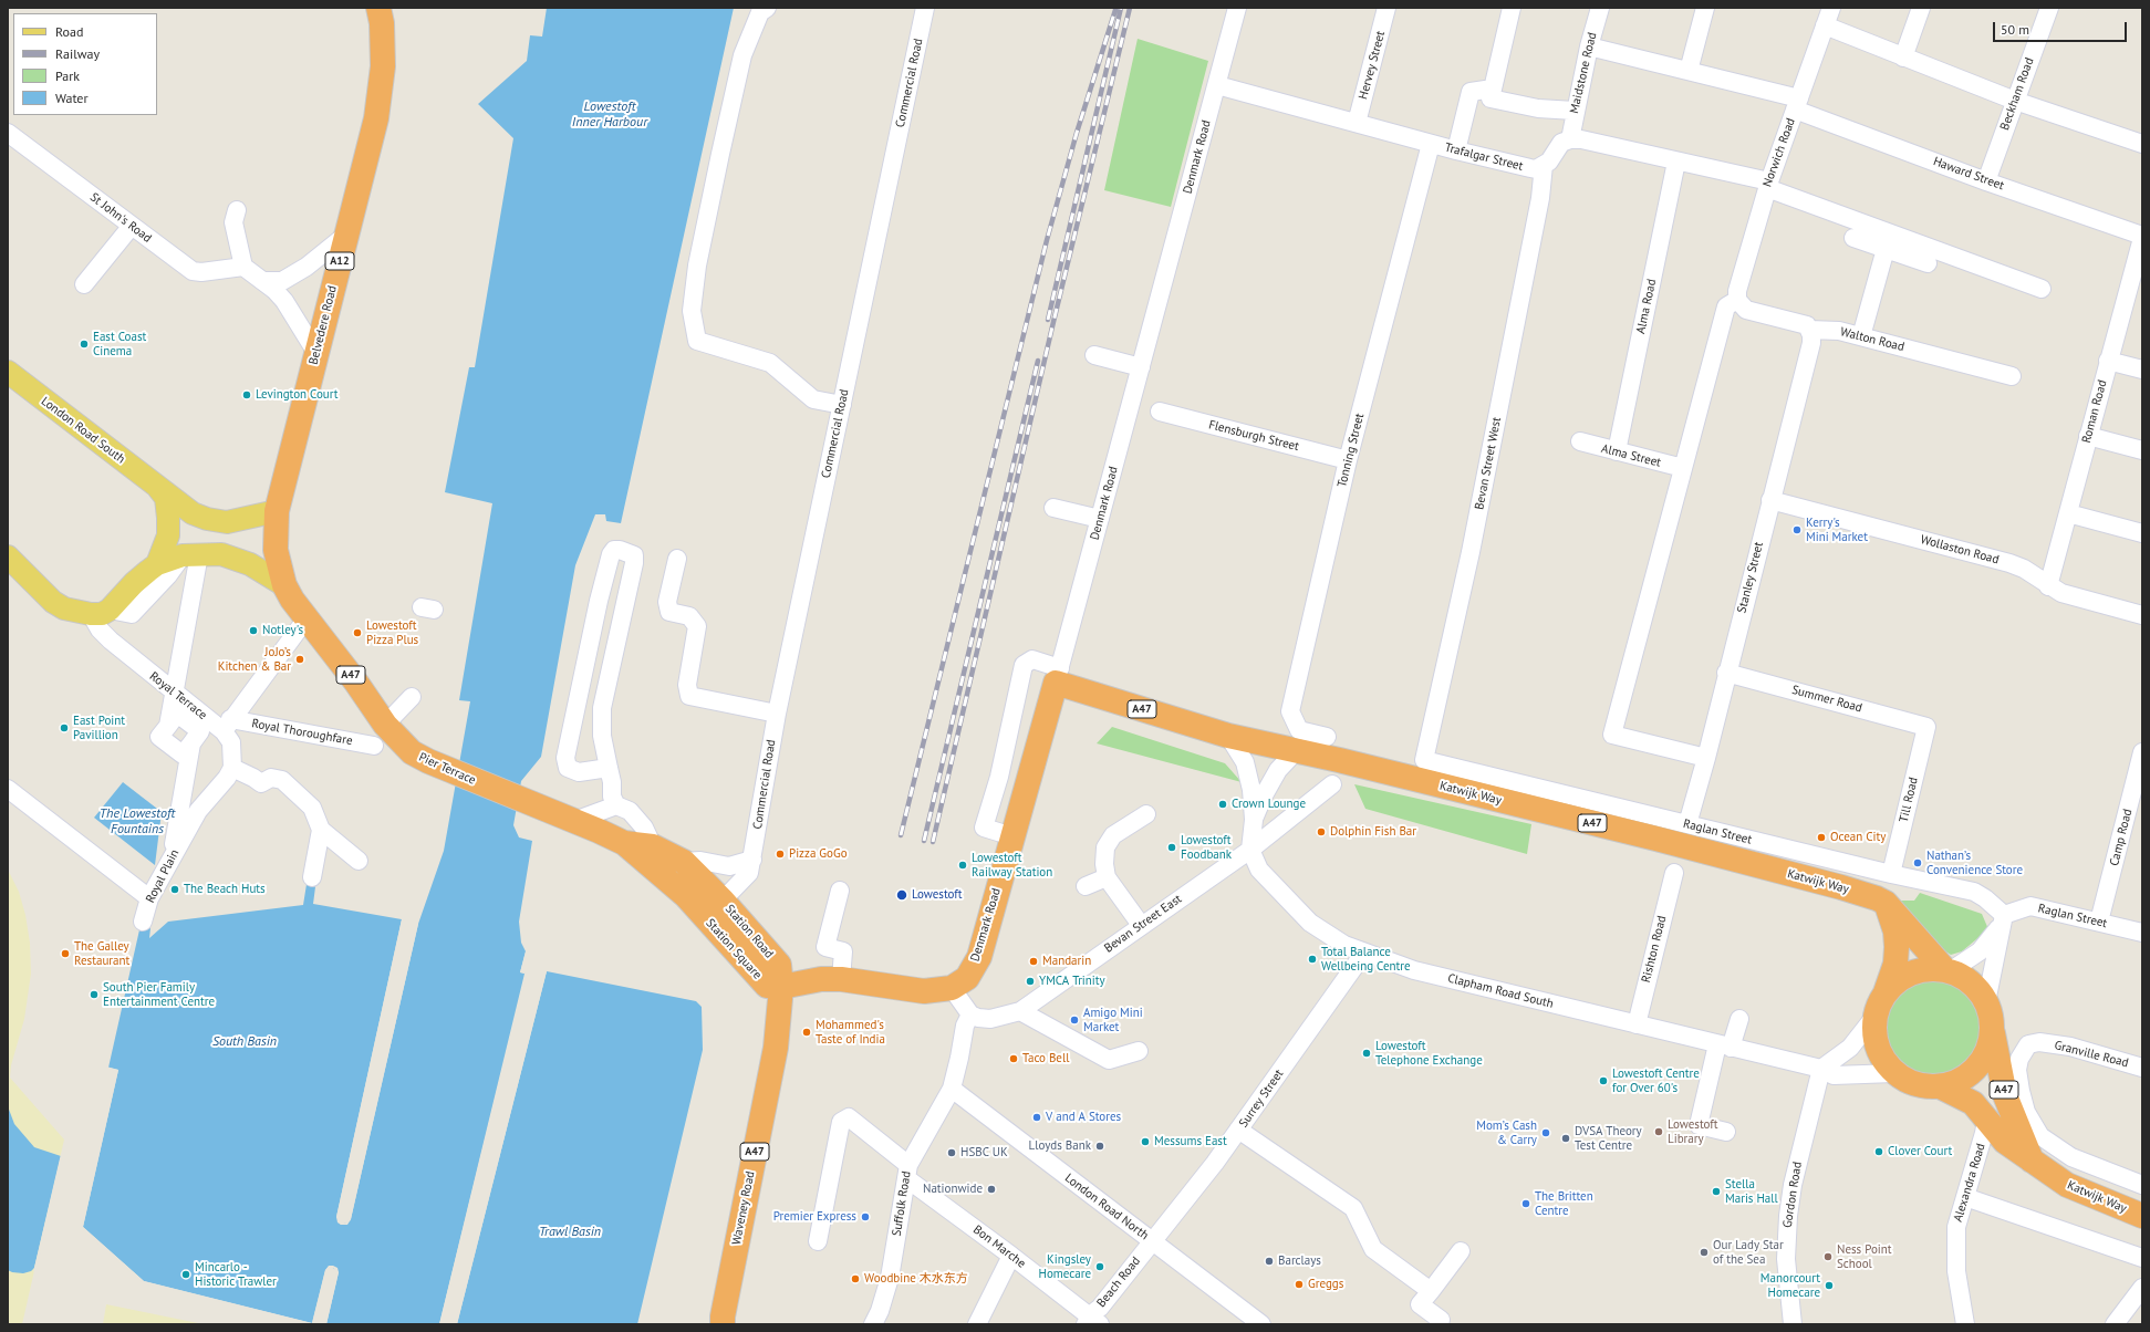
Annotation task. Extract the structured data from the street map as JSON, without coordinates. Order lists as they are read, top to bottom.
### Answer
{
  "streets": {
    "highway": [
      "Denmark Road",
      "A12",
      "Belvedere Road",
      "A47",
      "Pier Terrace",
      "Katwijk Way",
      "Station Road",
      "Station Square",
      "Waveney Road"
    ],
    "main road": ["London Road South"],
    "street": [
      "Hervey Street",
      "Maidstone Road",
      "Commercial Road",
      "Beckham Road",
      "Norwich Road",
      "Trafalgar Street",
      "Haward Street",
      "St John's Road",
      "Alma Road",
      "Walton Road",
      "Roman Road",
      "Flensburgh Street",
      "Tonning Street",
      "Alma Street",
      "Bevan Street West",
      "Wollaston Road",
      "Stanley Street",
      "Royal Terrace",
      "Summer Road",
      "Royal Thoroughfare",
      "Till Road",
      "Raglan Street",
      "Camp Road",
      "Royal Plain",
      "Bevan Street East",
      "Rishton Road",
      "Clapham Road South",
      "Granville Road",
      "Surrey Street",
      "Alexandra Road",
      "Gordon Road",
      "Suffolk Road",
      "London Road North",
      "Bon Marche",
      "Beach Road"
    ]
  },
  "crossings": [
    ["Hervey Street", "Trafalgar Street"],
    ["Maidstone Road", "Haward Street"],
    ["Commercial Road", "Station Road"],
    ["Commercial Road", "Station Square"],
    ["Beckham Road", "Haward Street"],
    ["Norwich Road", "Haward Street"],
    ["Norwich Road", "Walton Road"],
    ["Denmark Road", "Trafalgar Street"],
    ["Denmark Road", "Katwijk Way"],
    ["Denmark Road", "Station Square"],
    ["Trafalgar Street", "Tonning Street"],
    ["Trafalgar Street", "Bevan Street West"],
    ["Haward Street", "Roman Road"],
    ["Alma Road", "Alma Street"],
    ["Belvedere Road", "London Road South"],
    ["Belvedere Road", "Pier Terrace"],
    ["Walton Road", "Stanley Street"],
    ["Roman Road", "Wollaston Road"],
    ["London Road South", "Pier Terrace"],
    ["Flensburgh Street", "Tonning Street"],
    ["Bevan Street West", "Raglan Street"],
    ["Wollaston Road", "Stanley Street"],
    ["Stanley Street", "Summer Road"],
    ["Stanley Street", "Raglan Street"],
    ["A47", "Katwijk Way"],
    ["A47", "Clapham Road South"],
    ["Royal Terrace", "Royal Thoroughfare"],
    ["Summer Road", "Till Road"],
    ["Royal Thoroughfare", "Pier Terrace"],
    ["Pier Terrace", "Station Square"],
    ["Katwijk Way", "Clapham Road South"],
    ["Katwijk Way", "Alexandra Road"],
    ["Till Road", "Raglan Street"],
    ["Raglan Street", "Camp Road"],
    ["Bevan Street East", "Clapham Road South"],
    ["Bevan Street East", "Suffolk Road"],
    ["Station Road", "Station Square"],
    ["Station Road", "Waveney Road"],
    ["Station Square", "Waveney Road"],
    ["Rishton Road", "Clapham Road South"],
    ["Clapham Road South", "Surrey Street"],
    ["Clapham Road South", "Gordon Road"],
    ["Surrey Street", "London Road North"],
    ["Surrey Street", "Beach Road"],
    ["Suffolk Road", "London Road North"],
    ["Suffolk Road", "Bon Marche"],
    ["London Road North", "Beach Road"],
    ["Bon Marche", "Beach Road"]
  ],
  "water": [
    "Lowestoft Inner Harbour",
    "The Lowestoft Fountains",
    "South Basin",
    "Trawl Basin"
  ],
  "places": [
    "East Coast Cinema",
    "Levington Court",
    "Kerry's Mini Market",
    "Notley's",
    "Lowestoft Pizza Plus",
    "JoJo’s Kitchen & Bar",
    "East Point Pavillion",
    "Crown Lounge",
    "Dolphin Fish Bar",
    "Ocean City",
    "Lowestoft Foodbank",
    "Pizza GoGo",
    "Nathan’s Convenience Store",
    "Lowestoft Railway Station",
    "The Beach Huts",
    "Lowestoft",
    "The Galley Restaurant",
    "Total Balance Wellbeing Centre",
    "Mandarin",
    "YMCA Trinity",
    "South Pier Family Entertainment Centre",
    "Amigo Mini Market",
    "Mohammed's Taste of India",
    "Lowestoft Telephone Exchange",
    "Taco Bell",
    "Lowestoft Centre for Over 60's",
    "V and A Stores",
    "Lowestoft Library",
    "Mom’s Cash & Carry",
    "DVSA Theory Test Centre",
    "Messums East",
    "Lloyds Bank",
    "Clover Court",
    "HSBC UK",
    "Nationwide",
    "Stella Maris Hall",
    "The Britten Centre",
    "Premier Express",
    "Our Lady Star of the Sea",
    "Ness Point School",
    "Barclays",
    "Kingsley Homecare",
    "Mincarlo - Historic Trawler",
    "Woodbine 木水东方",
    "Greggs",
    "Manorcourt Homecare"
  ],
  "legend": [
    "Road",
    "Railway",
    "Park",
    "Water"
  ],
  "scale_bar": "50 m"
}
